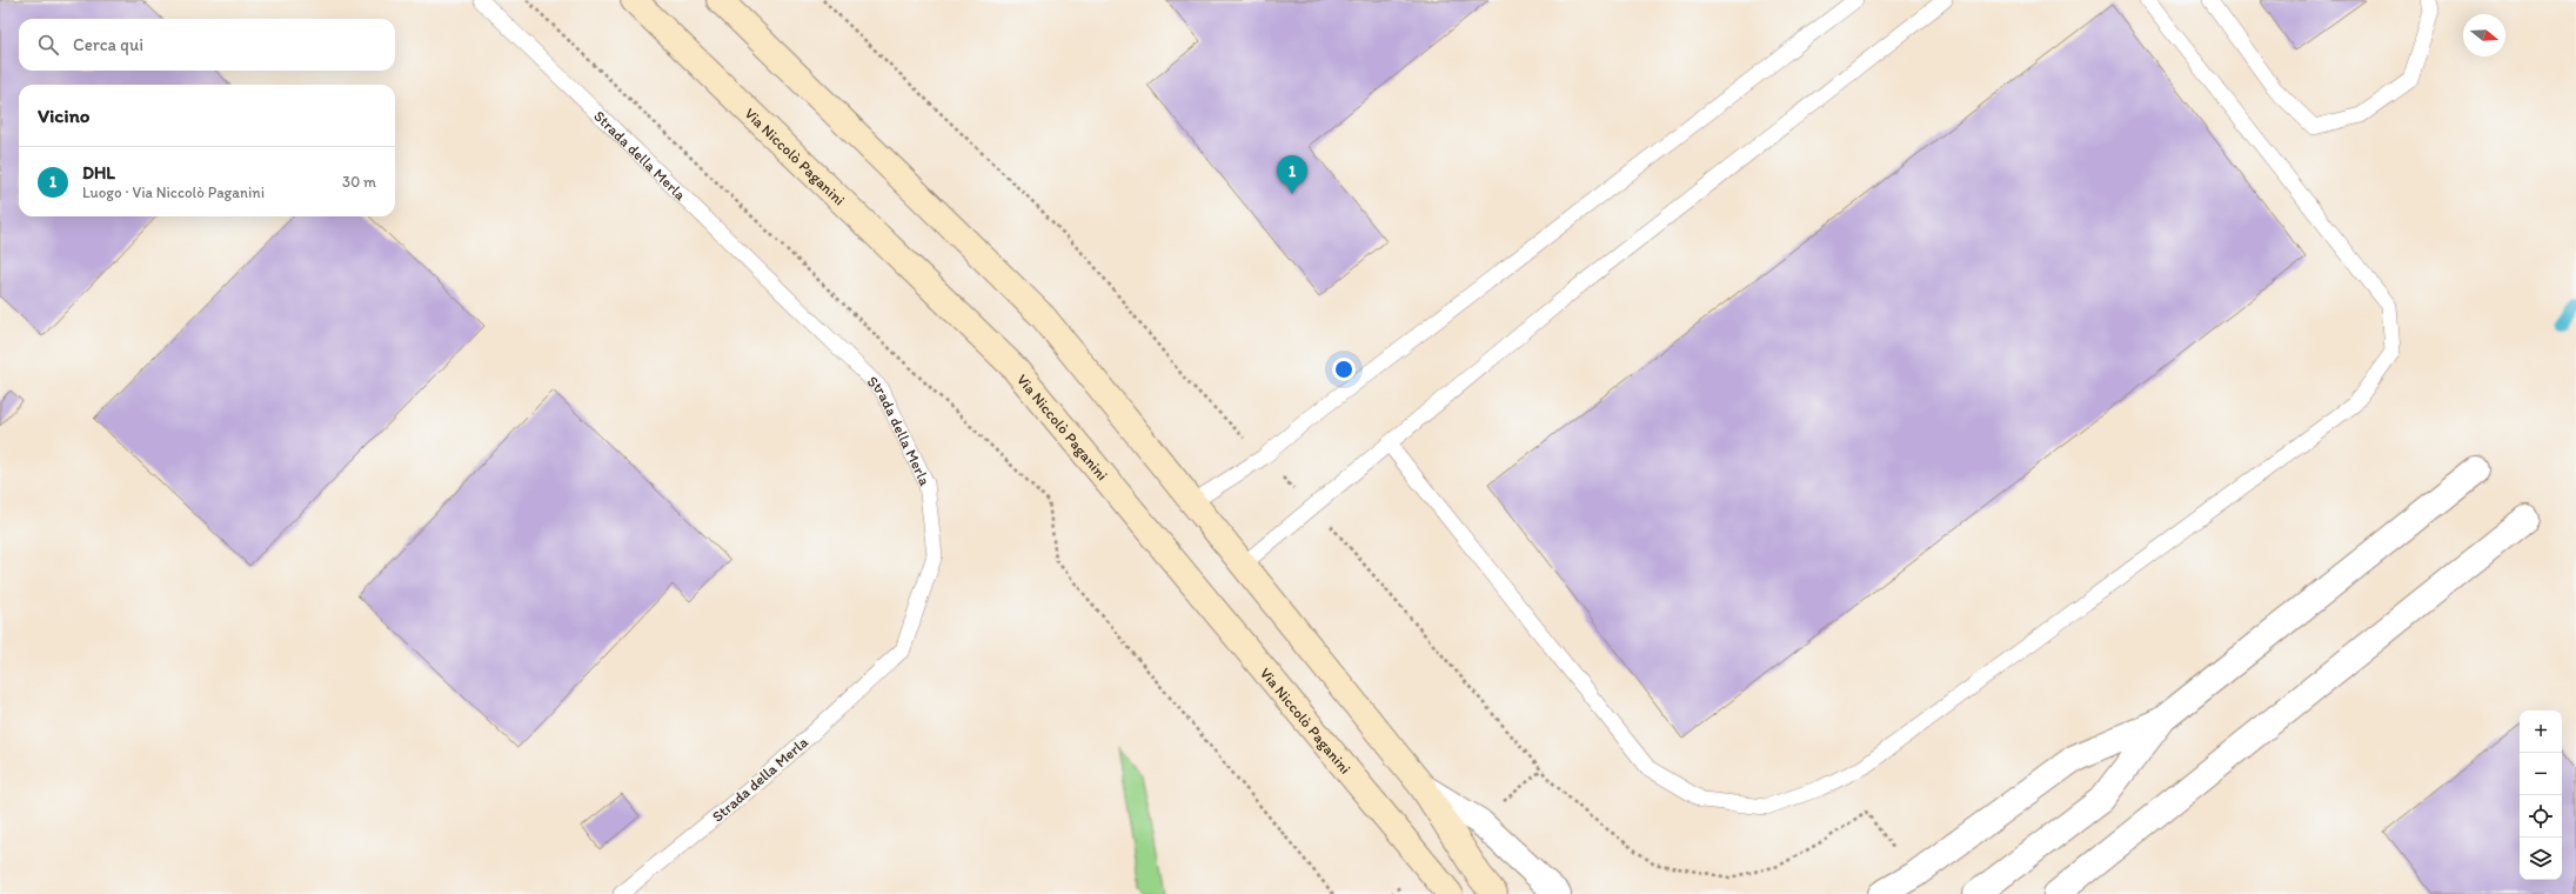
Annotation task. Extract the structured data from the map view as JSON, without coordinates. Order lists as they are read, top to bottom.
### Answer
{
  "streets": {
    "street": ["Via Niccolò Paganini"],
    "lane": ["Strada della Merla"]
  },
  "north": "right",
  "page": {
    "search": "Cerca qui",
    "heading": "Vicino",
    "list": [
      {
        "mark": "1",
        "name": "DHL",
        "note": "Luogo · Via Niccolò Paganini",
        "value": "30 m"
      }
    ],
    "pins": "1",
    "map_buttons": ["+", "−"]
  }
}
